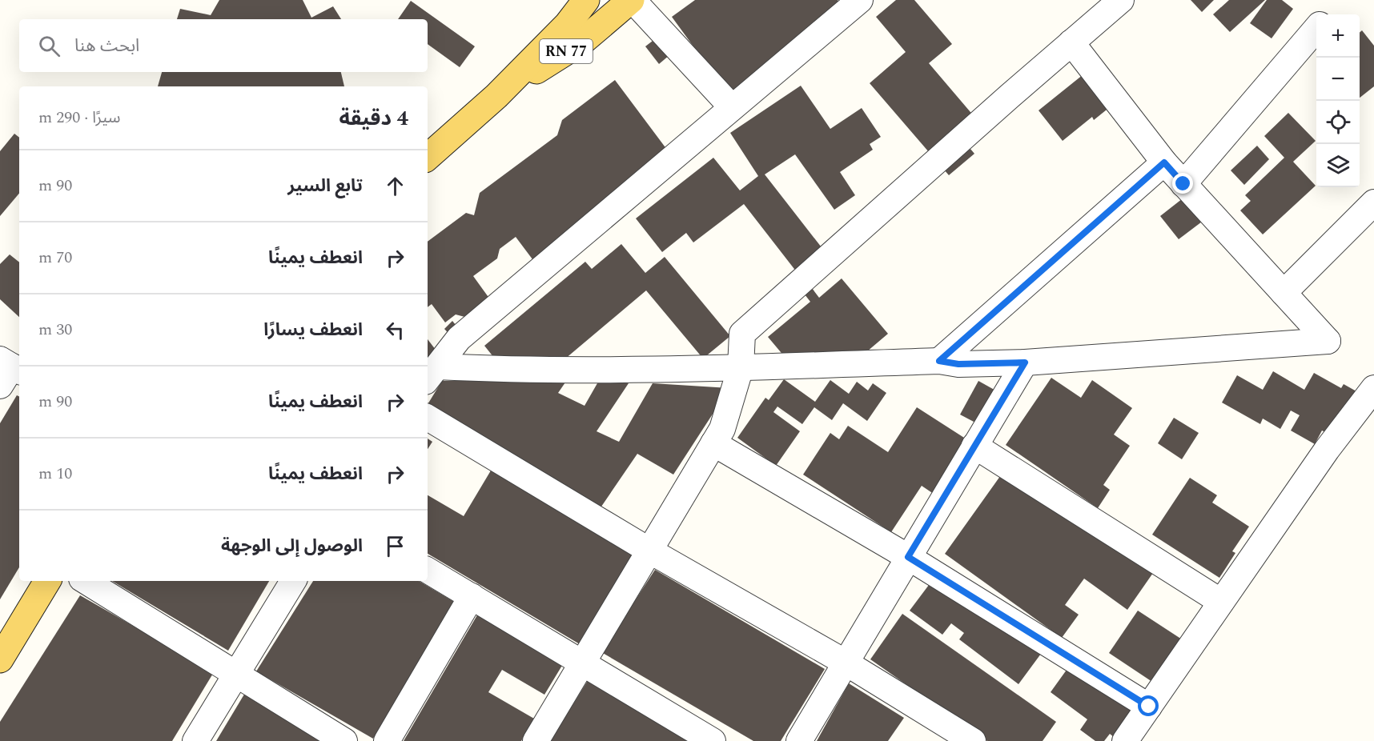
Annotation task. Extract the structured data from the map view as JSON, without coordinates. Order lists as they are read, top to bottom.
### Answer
{
  "streets": {
    "main road": ["RN 77"]
  },
  "page": {
    "map_buttons": ["+", "−"],
    "search": "ابحث هنا",
    "heading": ["4 دقيقة", "سيرًا · 290 m"],
    "list": [
      ["تابع السير", "90 m"],
      ["انعطف يمينًا", "70 m"],
      ["انعطف يسارًا", "30 m"],
      ["انعطف يمينًا", "90 m"],
      ["انعطف يمينًا", "10 m"],
      "الوصول إلى الوجهة"
    ]
  }
}
